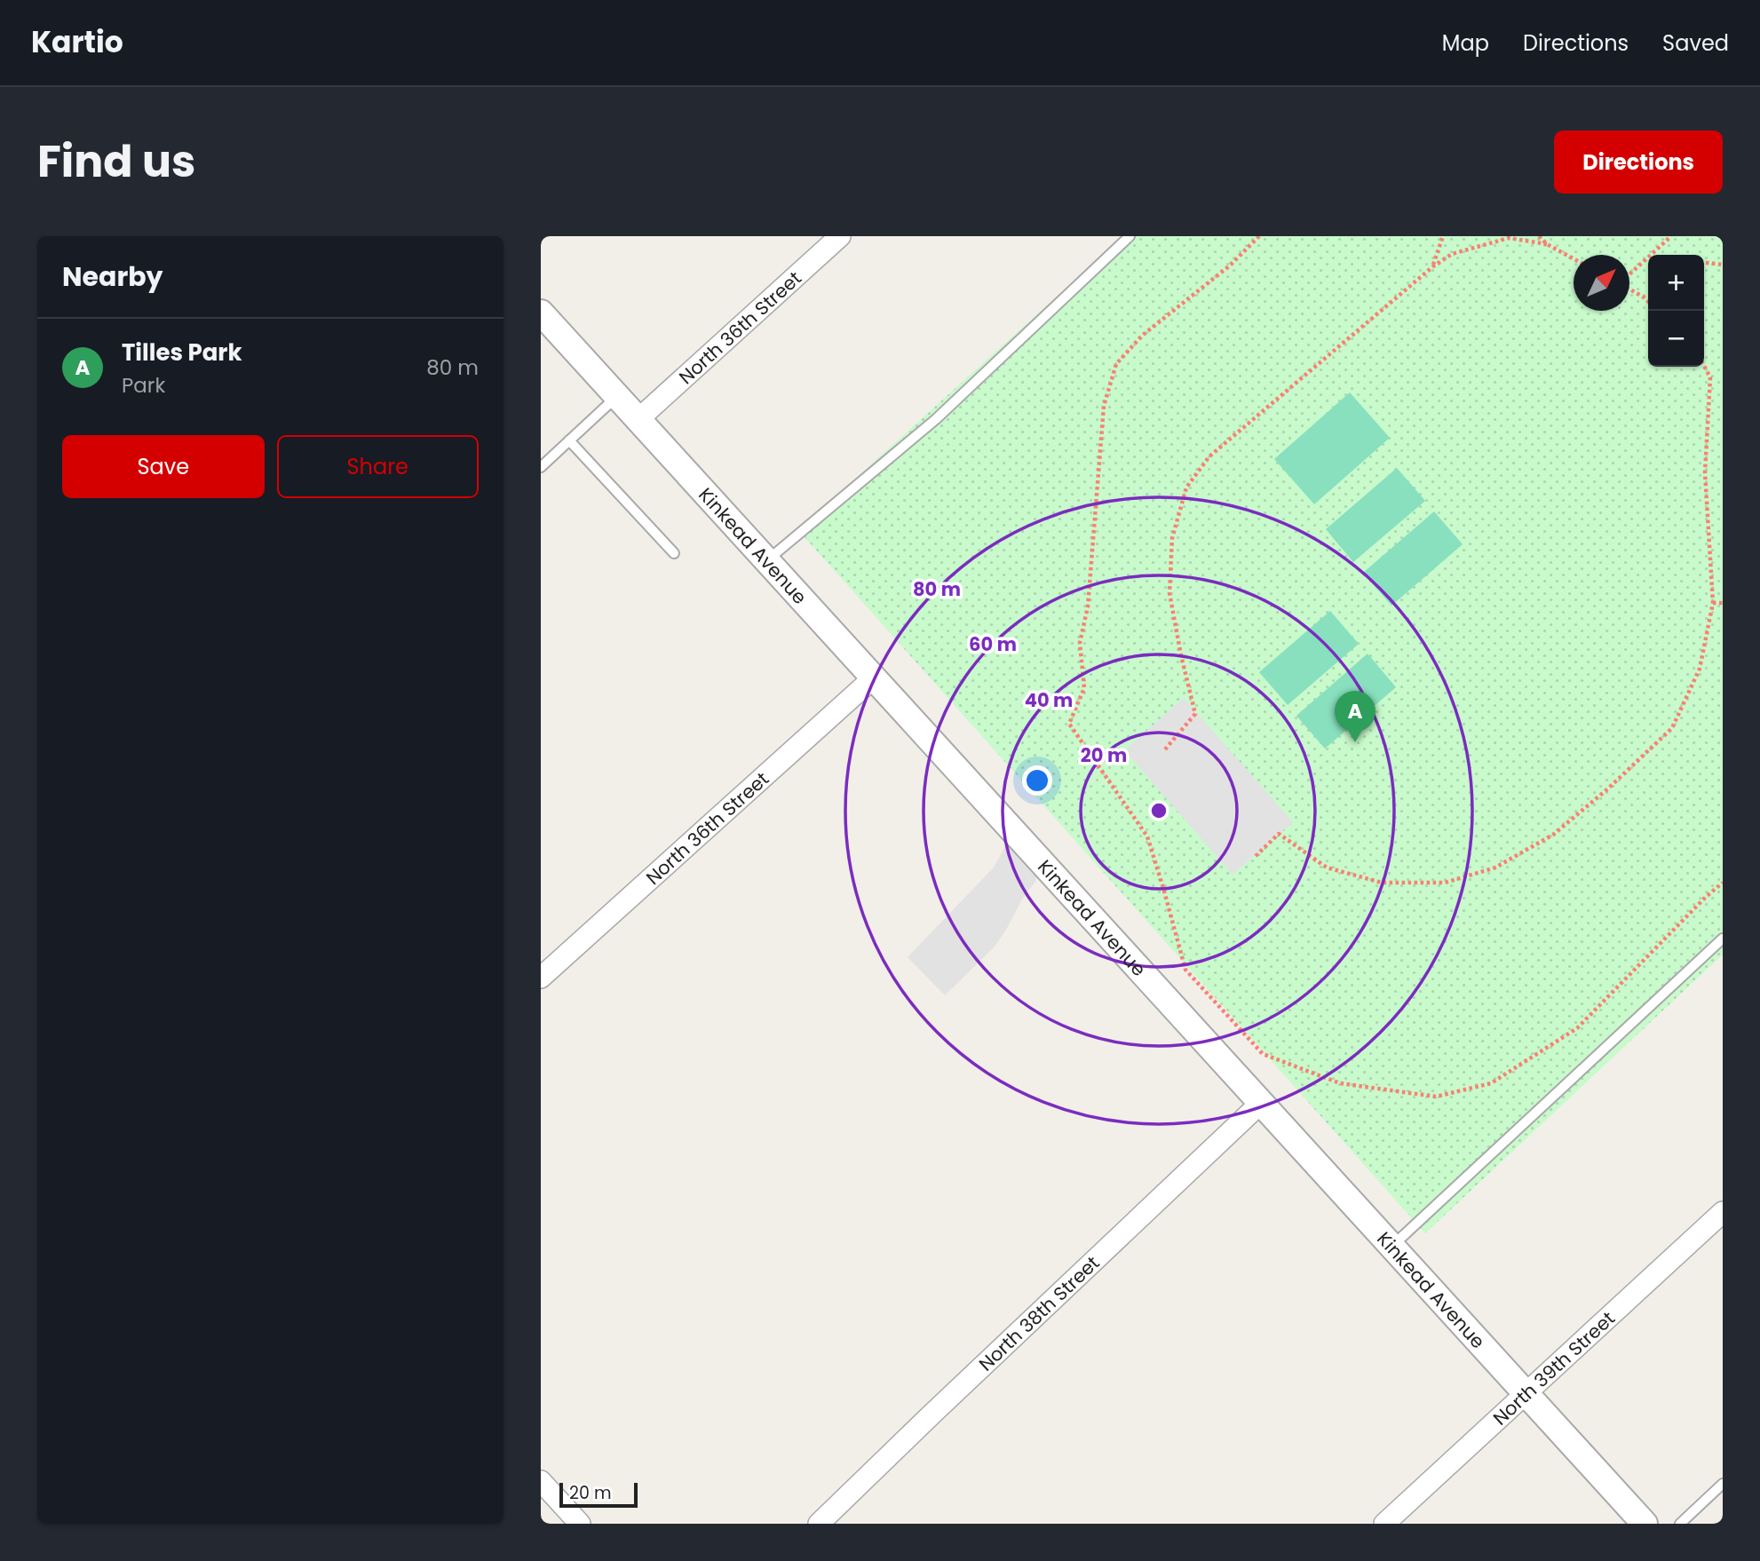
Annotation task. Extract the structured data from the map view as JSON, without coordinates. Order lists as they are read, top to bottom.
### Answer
{
  "streets": {
    "street": [
      "North 36th Street",
      "Kinkead Avenue",
      "North 38th Street",
      "North 39th Street"
    ]
  },
  "crossings": [
    ["North 36th Street", "Kinkead Avenue"],
    ["Kinkead Avenue", "North 38th Street"],
    ["Kinkead Avenue", "North 39th Street"]
  ],
  "scale_bar": "20 m",
  "north": "top right",
  "page": {
    "header": "Kartio",
    "nav": ["Map", "Directions", "Saved"],
    "title": "Find us",
    "buttons": [
      "Directions",
      ["Save", "Share"]
    ],
    "heading": "Nearby",
    "map_buttons": ["+", "−"],
    "list": [
      {
        "mark": "A",
        "name": "Tilles Park",
        "note": "Park",
        "value": "80 m"
      }
    ],
    "pins": "A",
    "scale": "20 m"
  },
  "rings": [
    "80 m",
    "60 m",
    "40 m",
    "20 m"
  ]
}
